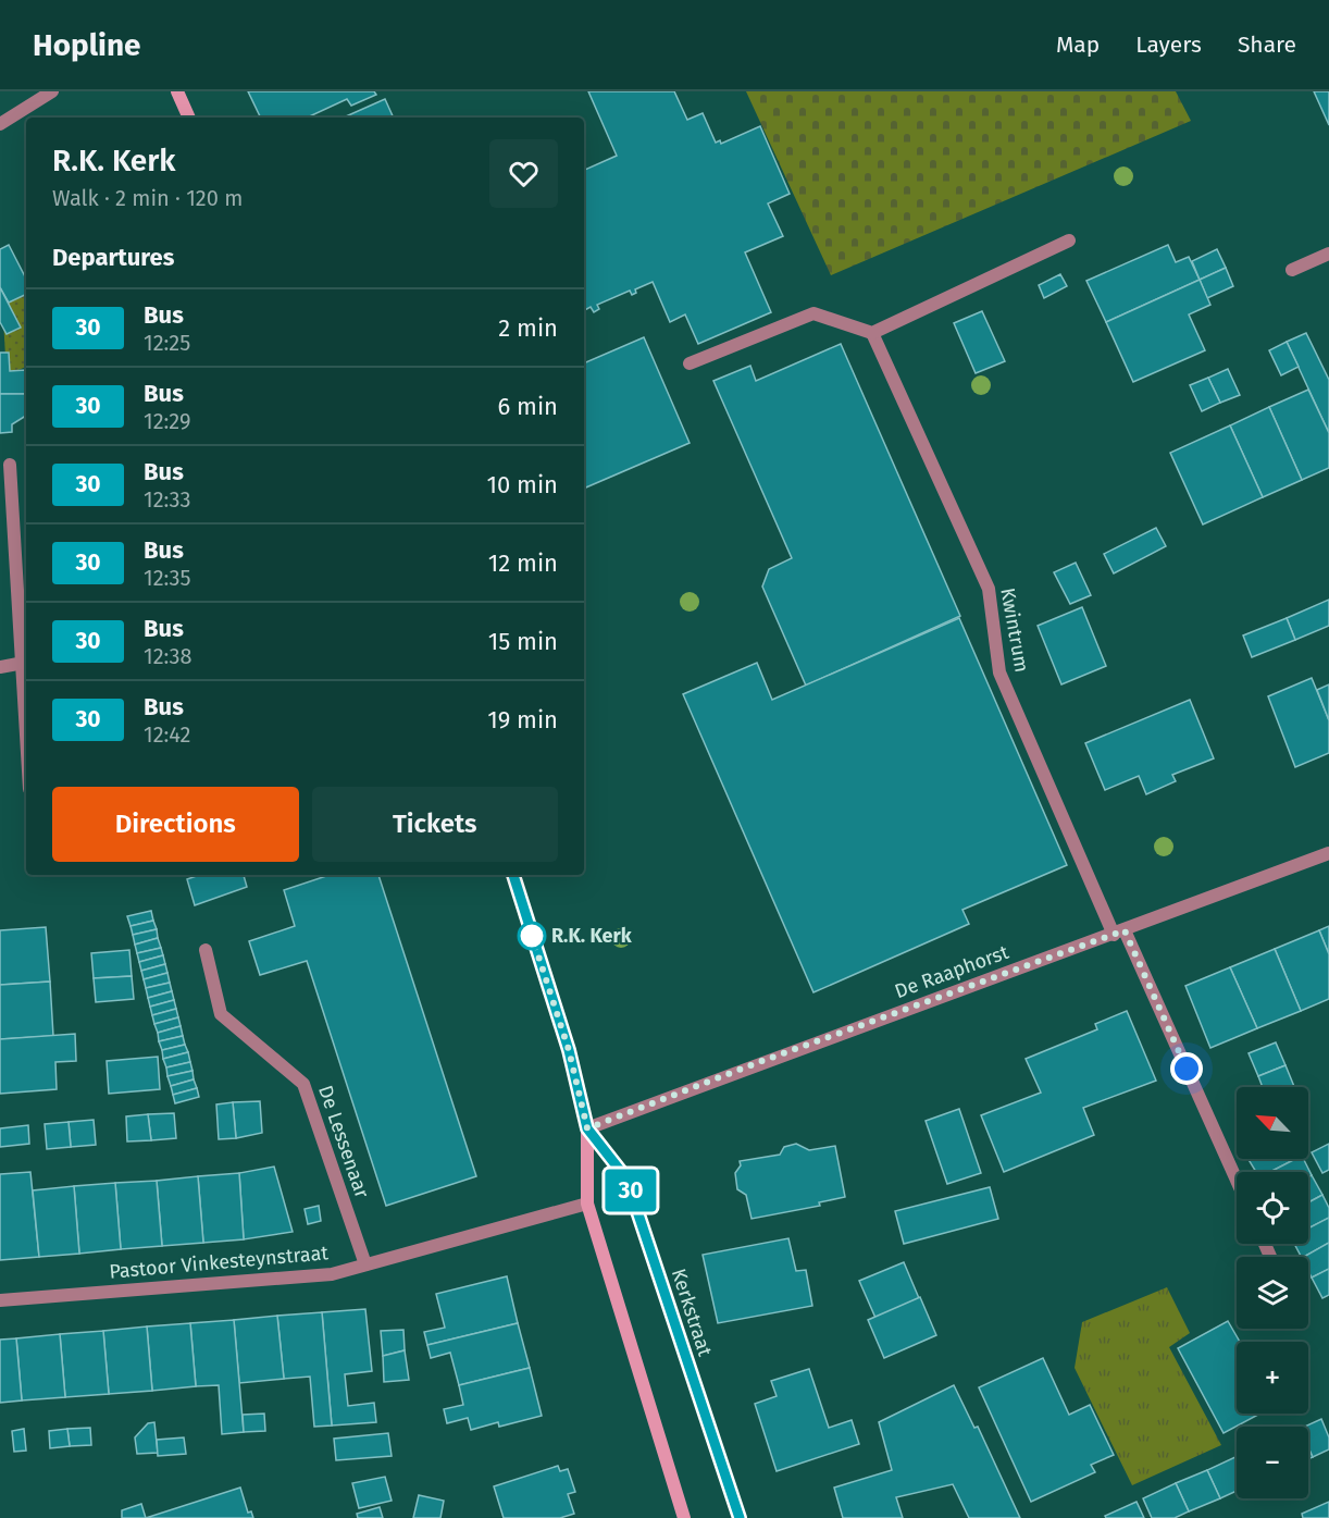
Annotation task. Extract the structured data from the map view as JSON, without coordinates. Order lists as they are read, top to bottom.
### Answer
{
  "streets": {
    "main road": ["Kerkstraat"],
    "street": [
      "Kwintrum",
      "De Raaphorst",
      "De Lessenaar",
      "Pastoor Vinkesteynstraat"
    ]
  },
  "crossings": [
    ["Kwintrum", "De Raaphorst"],
    ["De Raaphorst", "Kerkstraat"],
    ["De Lessenaar", "Pastoor Vinkesteynstraat"],
    ["Pastoor Vinkesteynstraat", "Kerkstraat"]
  ],
  "places": ["R.K. Kerk"],
  "lines": ["bus line 30"],
  "north": "top left",
  "page": {
    "header": "Hopline",
    "nav": ["Map", "Layers", "Share"],
    "on_map": "30",
    "heading": [
      ["R.K. Kerk", "Walk · 2 min · 120 m"],
      "Departures"
    ],
    "list": [
      {
        "mark": "30",
        "name": "Bus",
        "note": "12:25",
        "value": "2 min"
      },
      {
        "mark": "30",
        "name": "Bus",
        "note": "12:29",
        "value": "6 min"
      },
      {
        "mark": "30",
        "name": "Bus",
        "note": "12:33",
        "value": "10 min"
      },
      {
        "mark": "30",
        "name": "Bus",
        "note": "12:35",
        "value": "12 min"
      },
      {
        "mark": "30",
        "name": "Bus",
        "note": "12:38",
        "value": "15 min"
      },
      {
        "mark": "30",
        "name": "Bus",
        "note": "12:42",
        "value": "19 min"
      }
    ],
    "buttons": ["Directions", "Tickets"],
    "map_buttons": ["+", "−"]
  }
}
